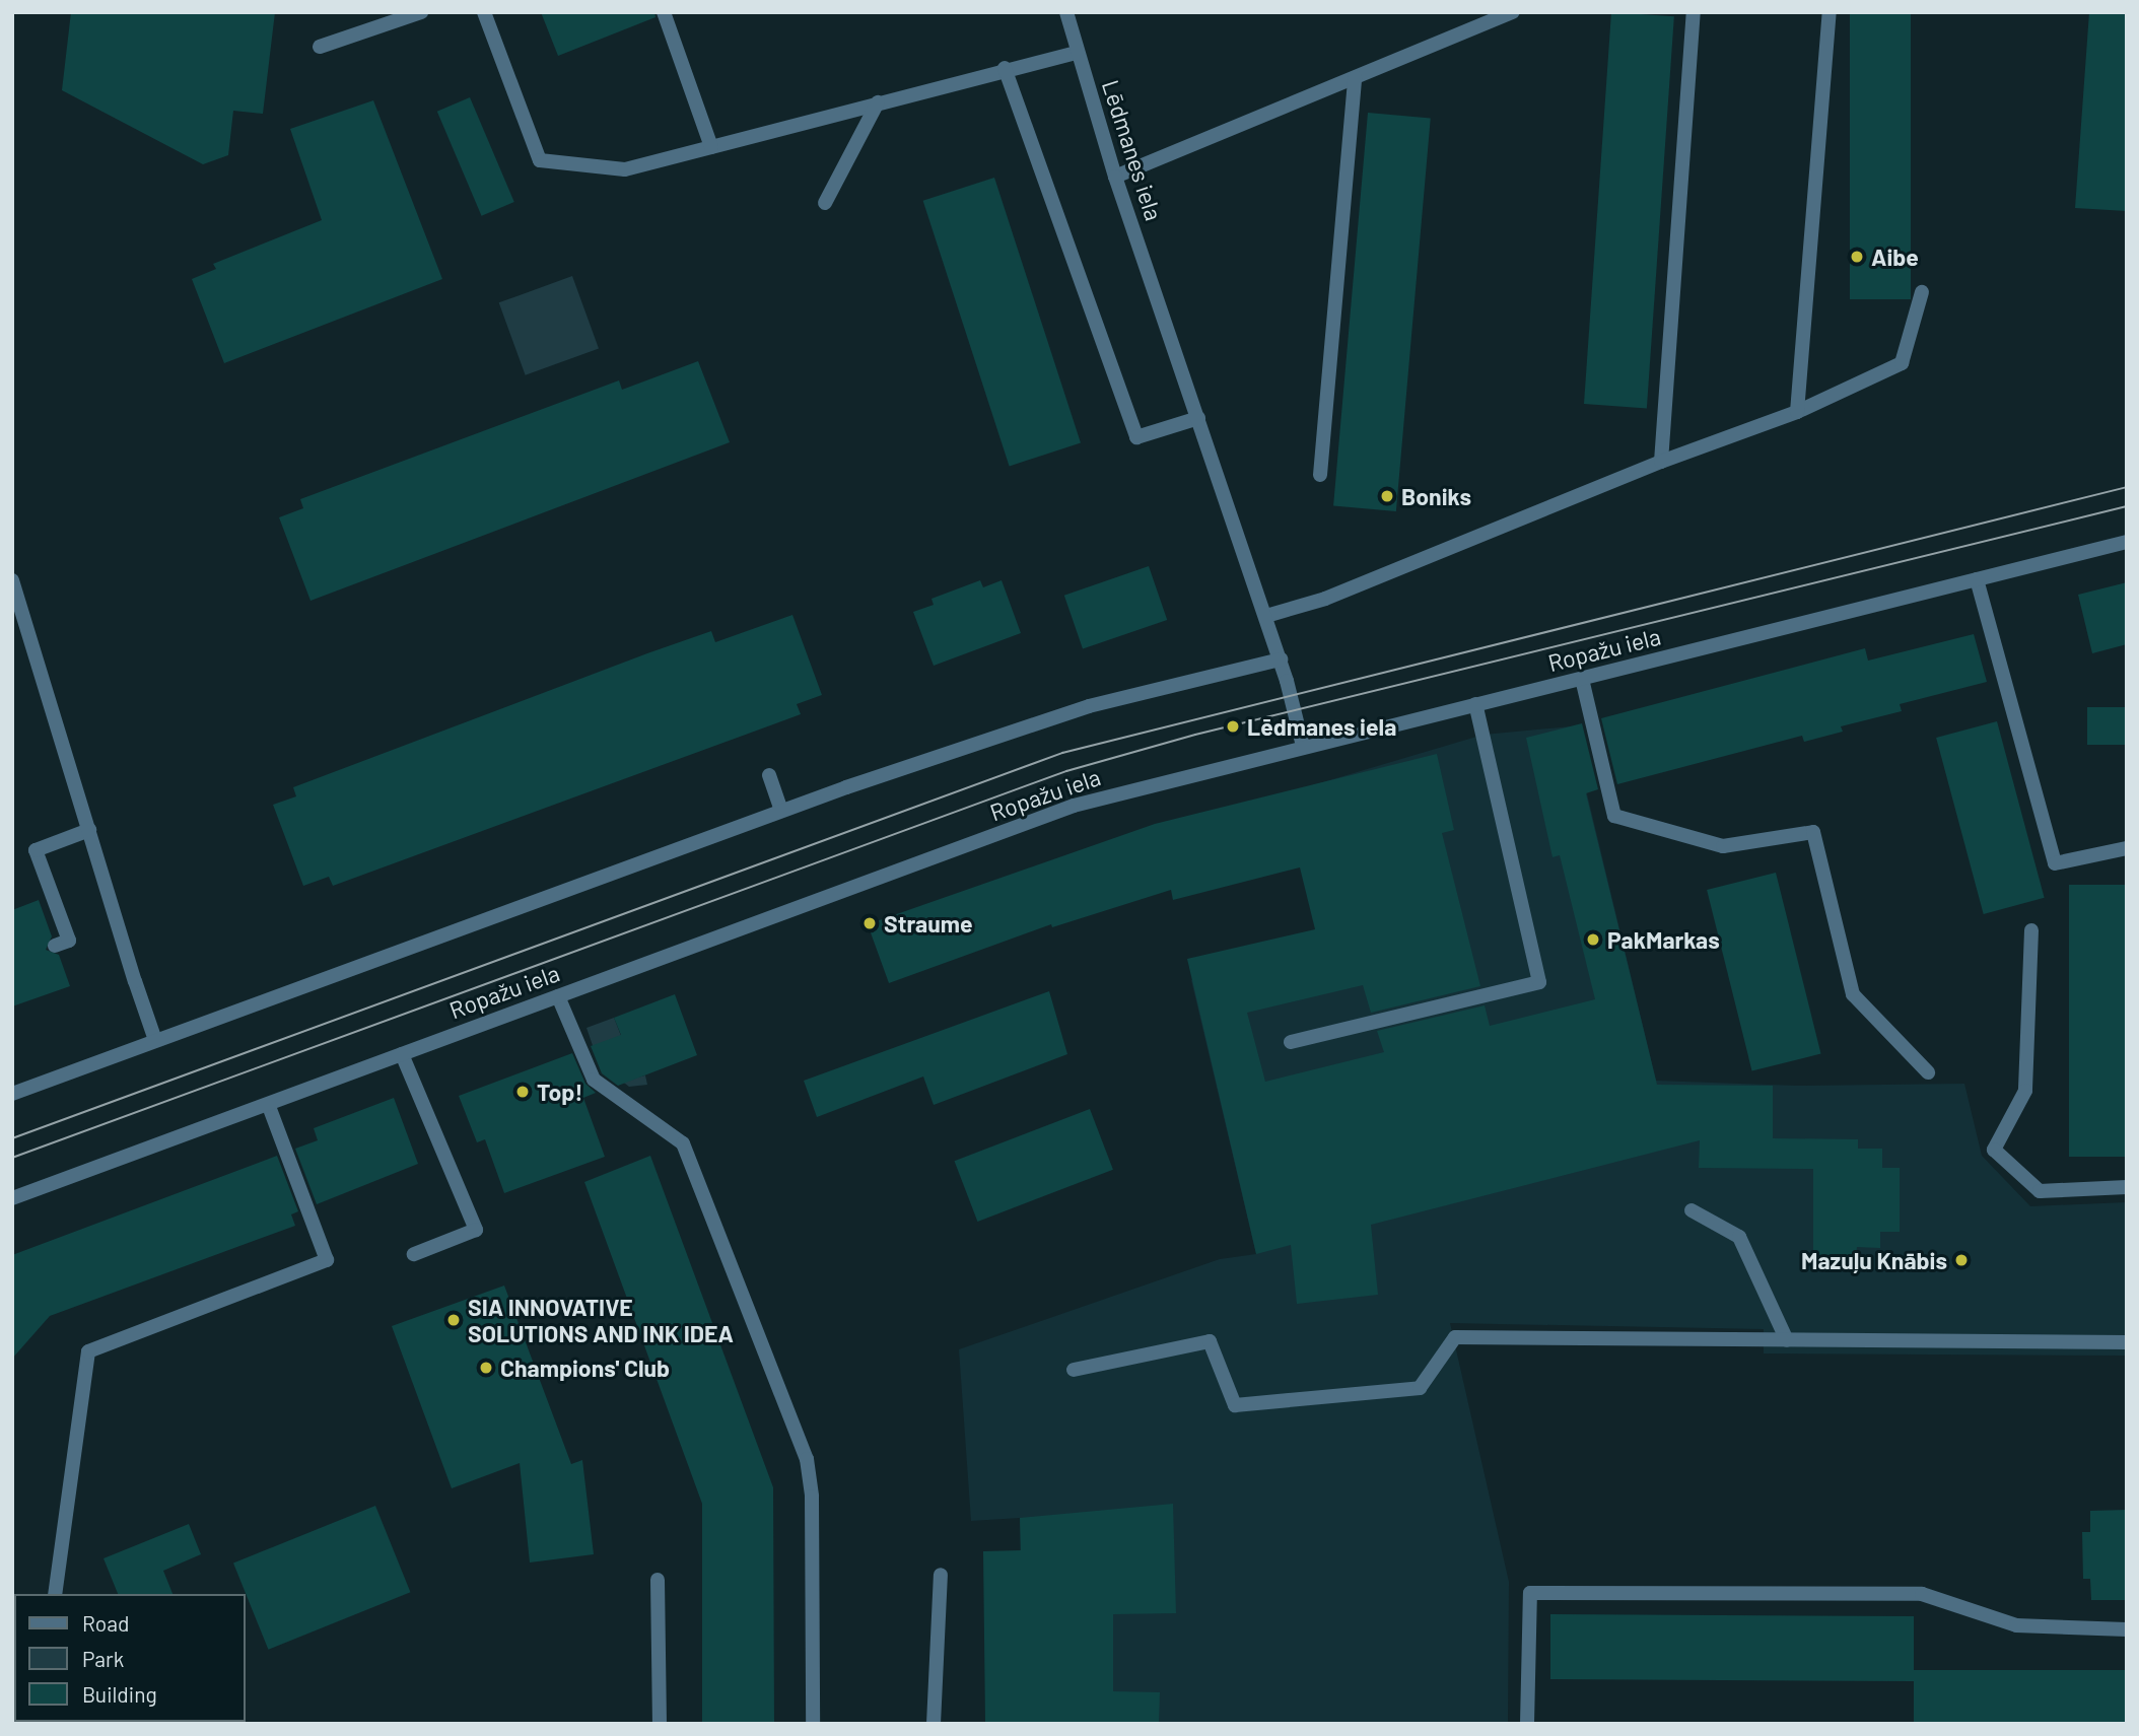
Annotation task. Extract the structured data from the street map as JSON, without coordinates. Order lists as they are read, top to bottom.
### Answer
{
  "streets": {
    "street": ["Lēdmanes iela", "Ropažu iela"]
  },
  "crossings": [
    ["Lēdmanes iela", "Ropažu iela"]
  ],
  "places": [
    "Aibe",
    "Boniks",
    "Lēdmanes iela",
    "Straume",
    "PakMarkas",
    "Top!",
    "Mazuļu Knābis",
    "SIA INNOVATIVE SOLUTIONS AND INK IDEA",
    "Champions' Club"
  ],
  "legend": ["Road", "Park", "Building"]
}
